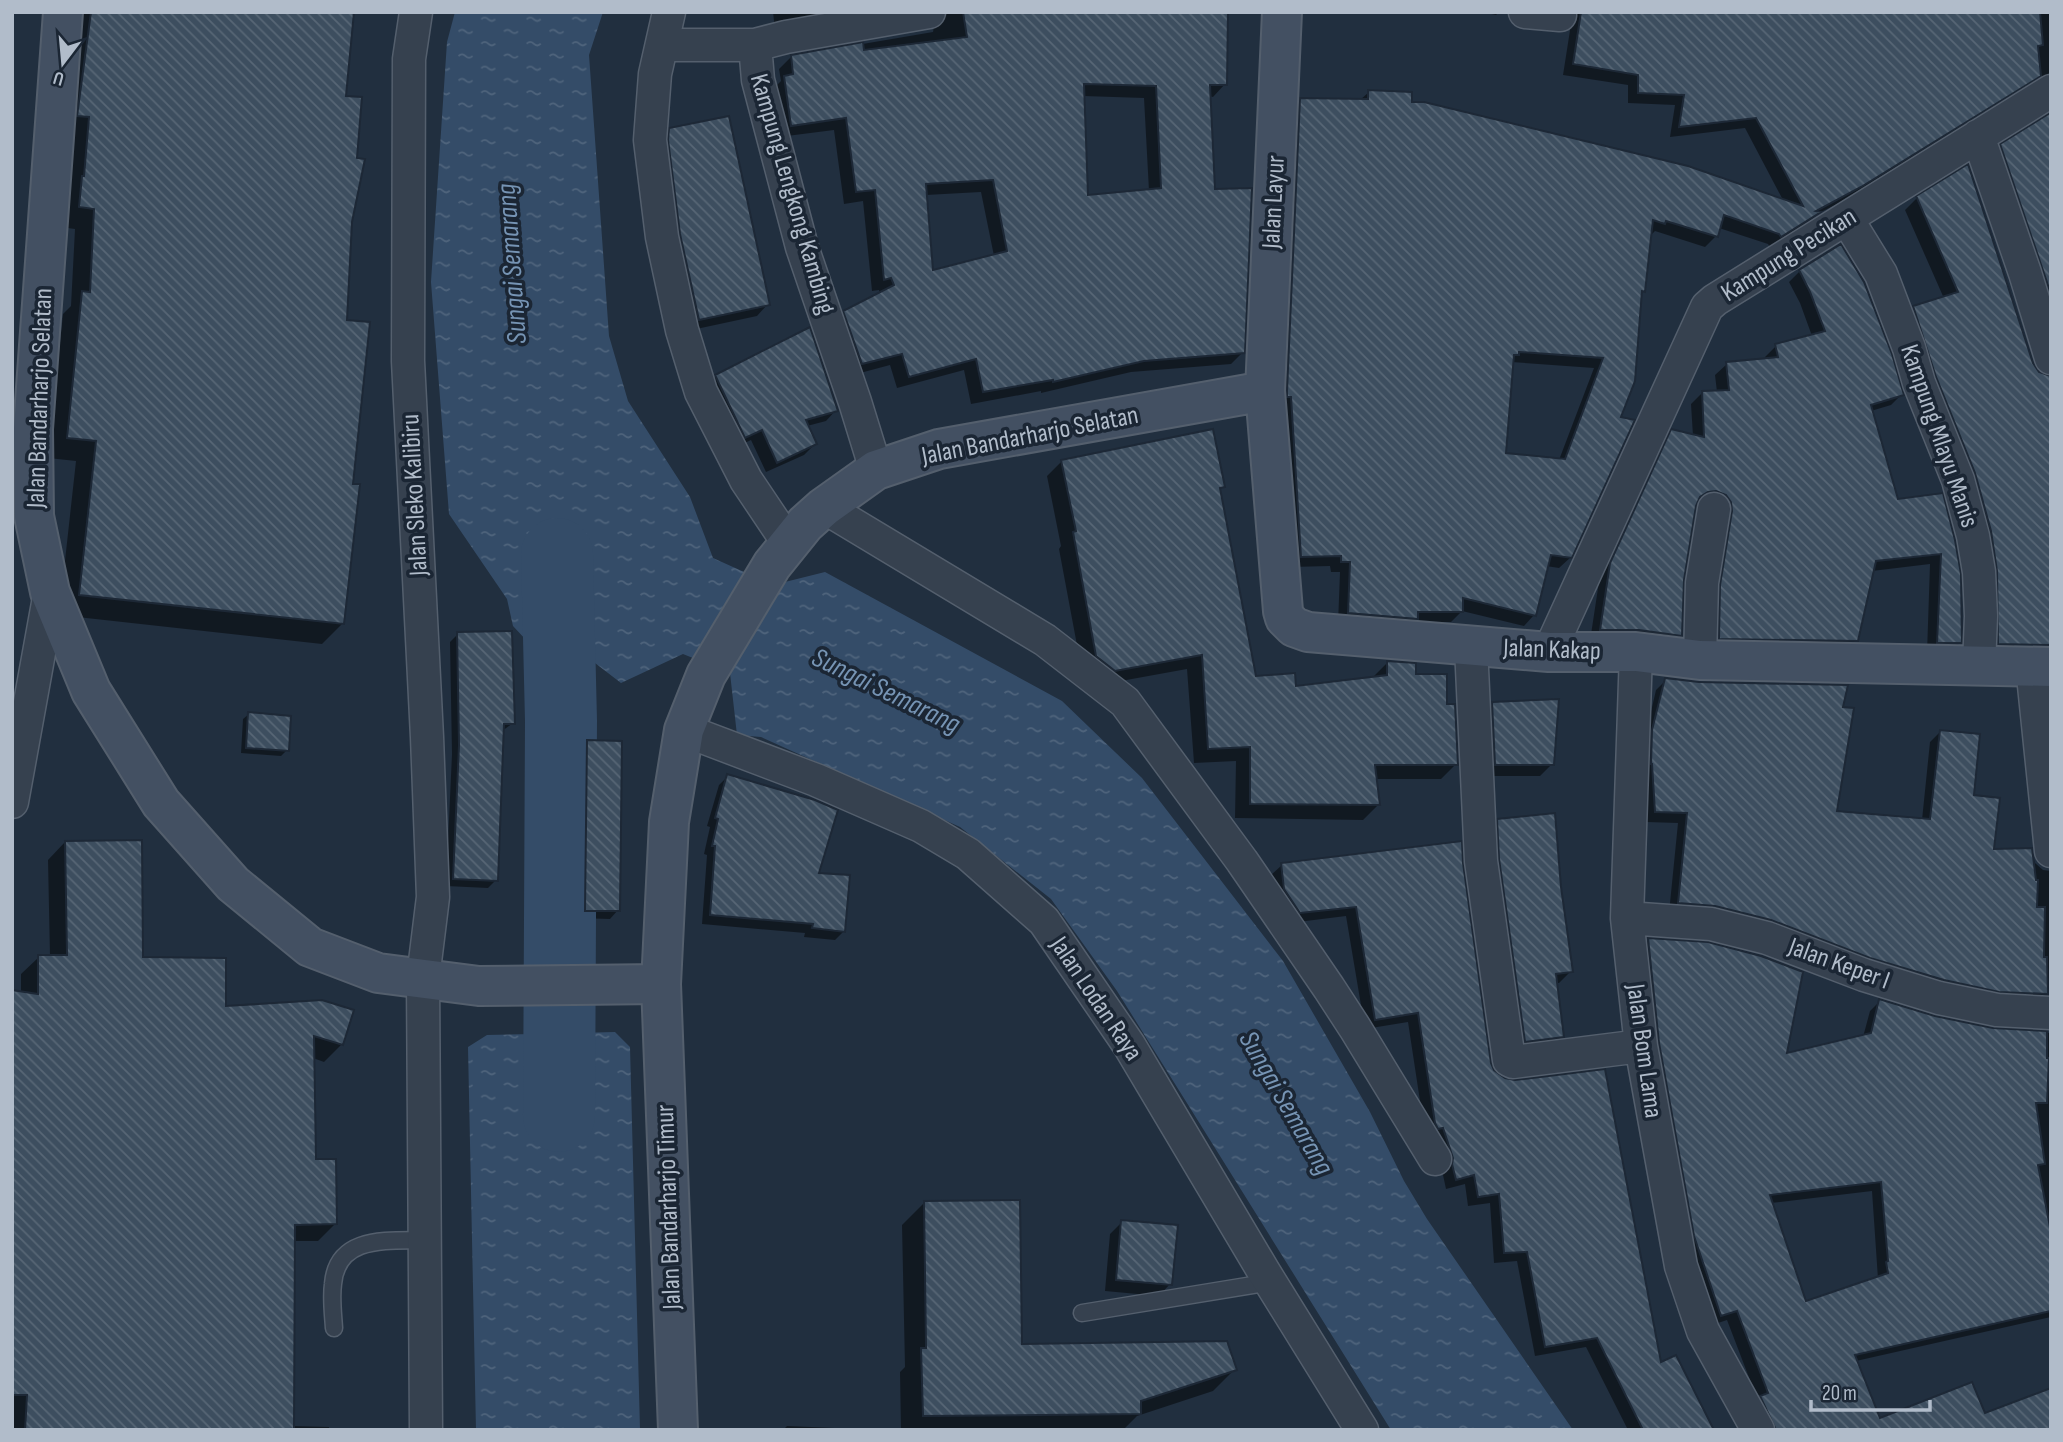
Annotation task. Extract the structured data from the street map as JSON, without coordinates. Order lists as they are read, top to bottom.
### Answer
{
  "streets": {
    "street": [
      "Kampung Lengkong Kambing",
      "Jalan Layur",
      "Kampung Pecikan",
      "Jalan Bandarharjo Selatan",
      "Kampung Mlayu Manis",
      "Jalan Sleko Kalibiru",
      "Jalan Kakap",
      "Jalan Keper I",
      "Jalan Lodan Raya",
      "Jalan Bom Lama",
      "Jalan Bandarharjo Timur"
    ]
  },
  "crossings": [
    ["Kampung Lengkong Kambing", "Jalan Bandarharjo Selatan"],
    ["Jalan Layur", "Jalan Bandarharjo Selatan"],
    ["Jalan Layur", "Jalan Kakap"],
    ["Kampung Pecikan", "Kampung Mlayu Manis"],
    ["Kampung Pecikan", "Jalan Kakap"],
    ["Jalan Bandarharjo Selatan", "Jalan Sleko Kalibiru"],
    ["Jalan Bandarharjo Selatan", "Jalan Kakap"],
    ["Jalan Bandarharjo Selatan", "Jalan Lodan Raya"],
    ["Jalan Bandarharjo Selatan", "Jalan Bandarharjo Timur"],
    ["Kampung Mlayu Manis", "Jalan Kakap"],
    ["Jalan Kakap", "Jalan Bom Lama"],
    ["Jalan Keper I", "Jalan Bom Lama"]
  ],
  "water": ["Sungai Semarang"],
  "scale_bar": "20 m",
  "north": "bottom"
}
